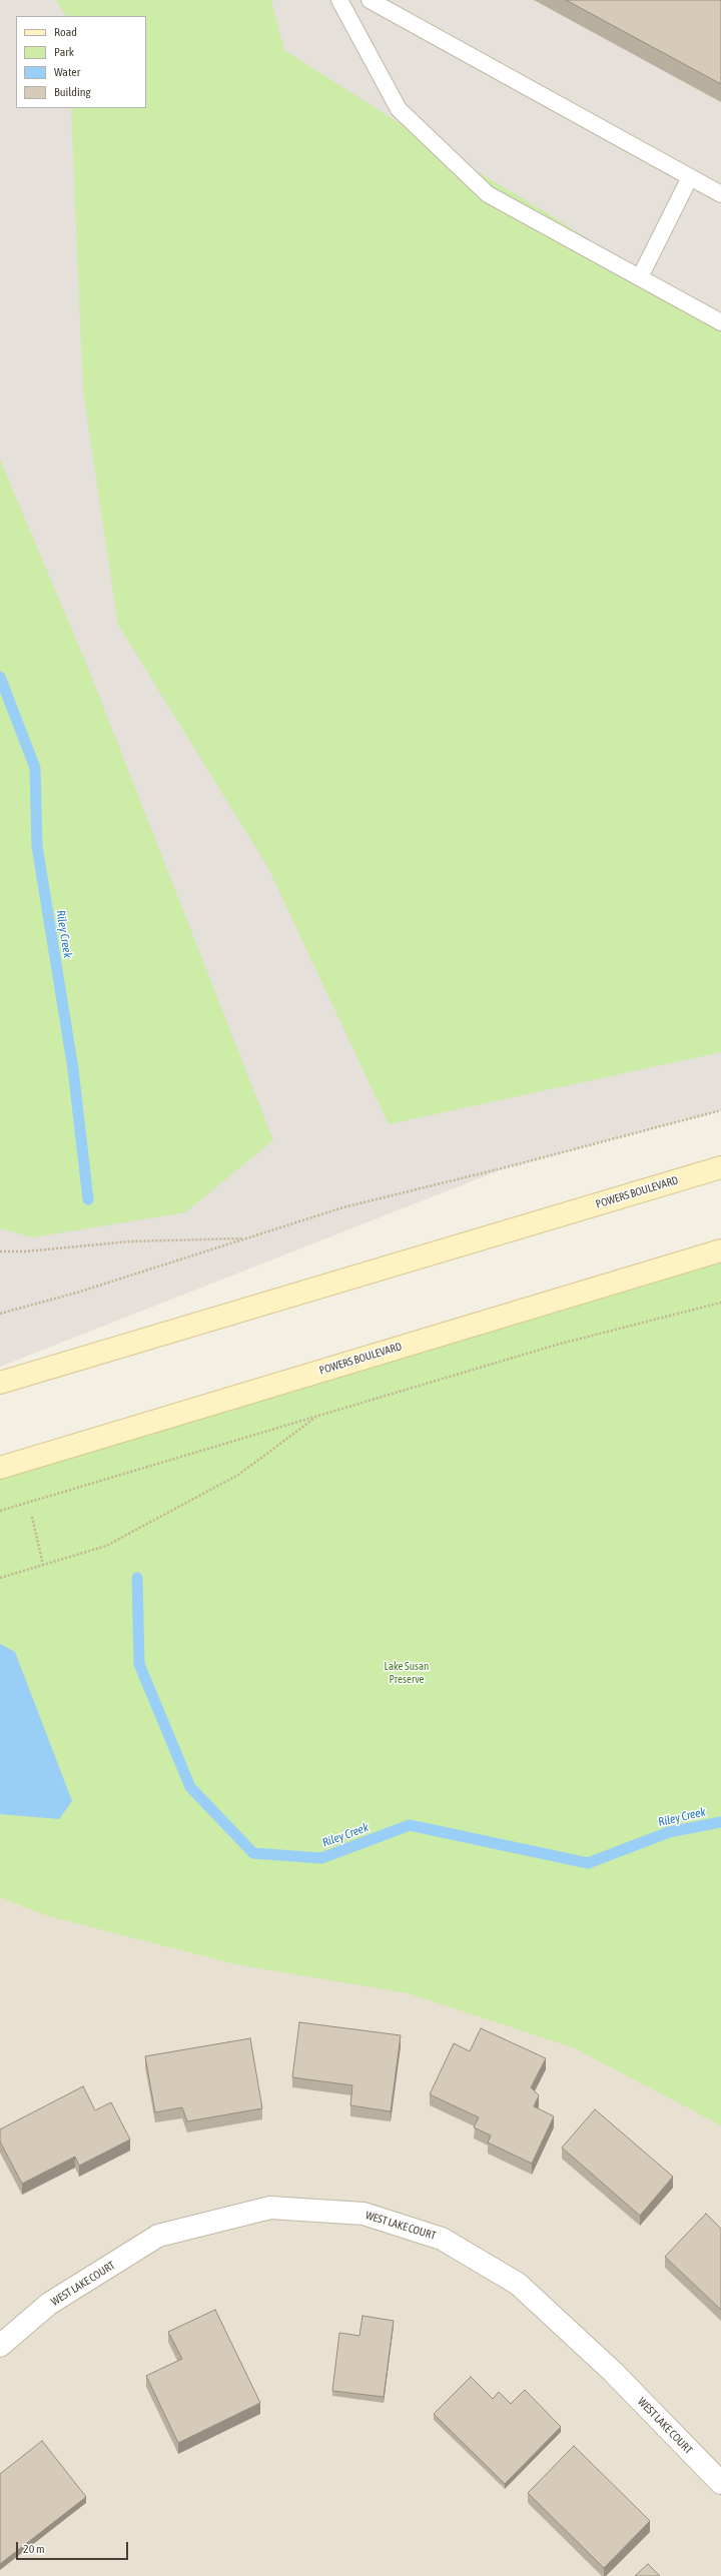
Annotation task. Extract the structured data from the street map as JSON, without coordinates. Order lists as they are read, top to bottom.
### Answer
{
  "streets": {
    "main road": ["POWERS BOULEVARD"],
    "street": ["WEST LAKE COURT"]
  },
  "water": ["Riley Creek"],
  "parks": ["Lake Susan Preserve"],
  "legend": [
    "Road",
    "Park",
    "Water",
    "Building"
  ],
  "scale_bar": "20 m"
}
